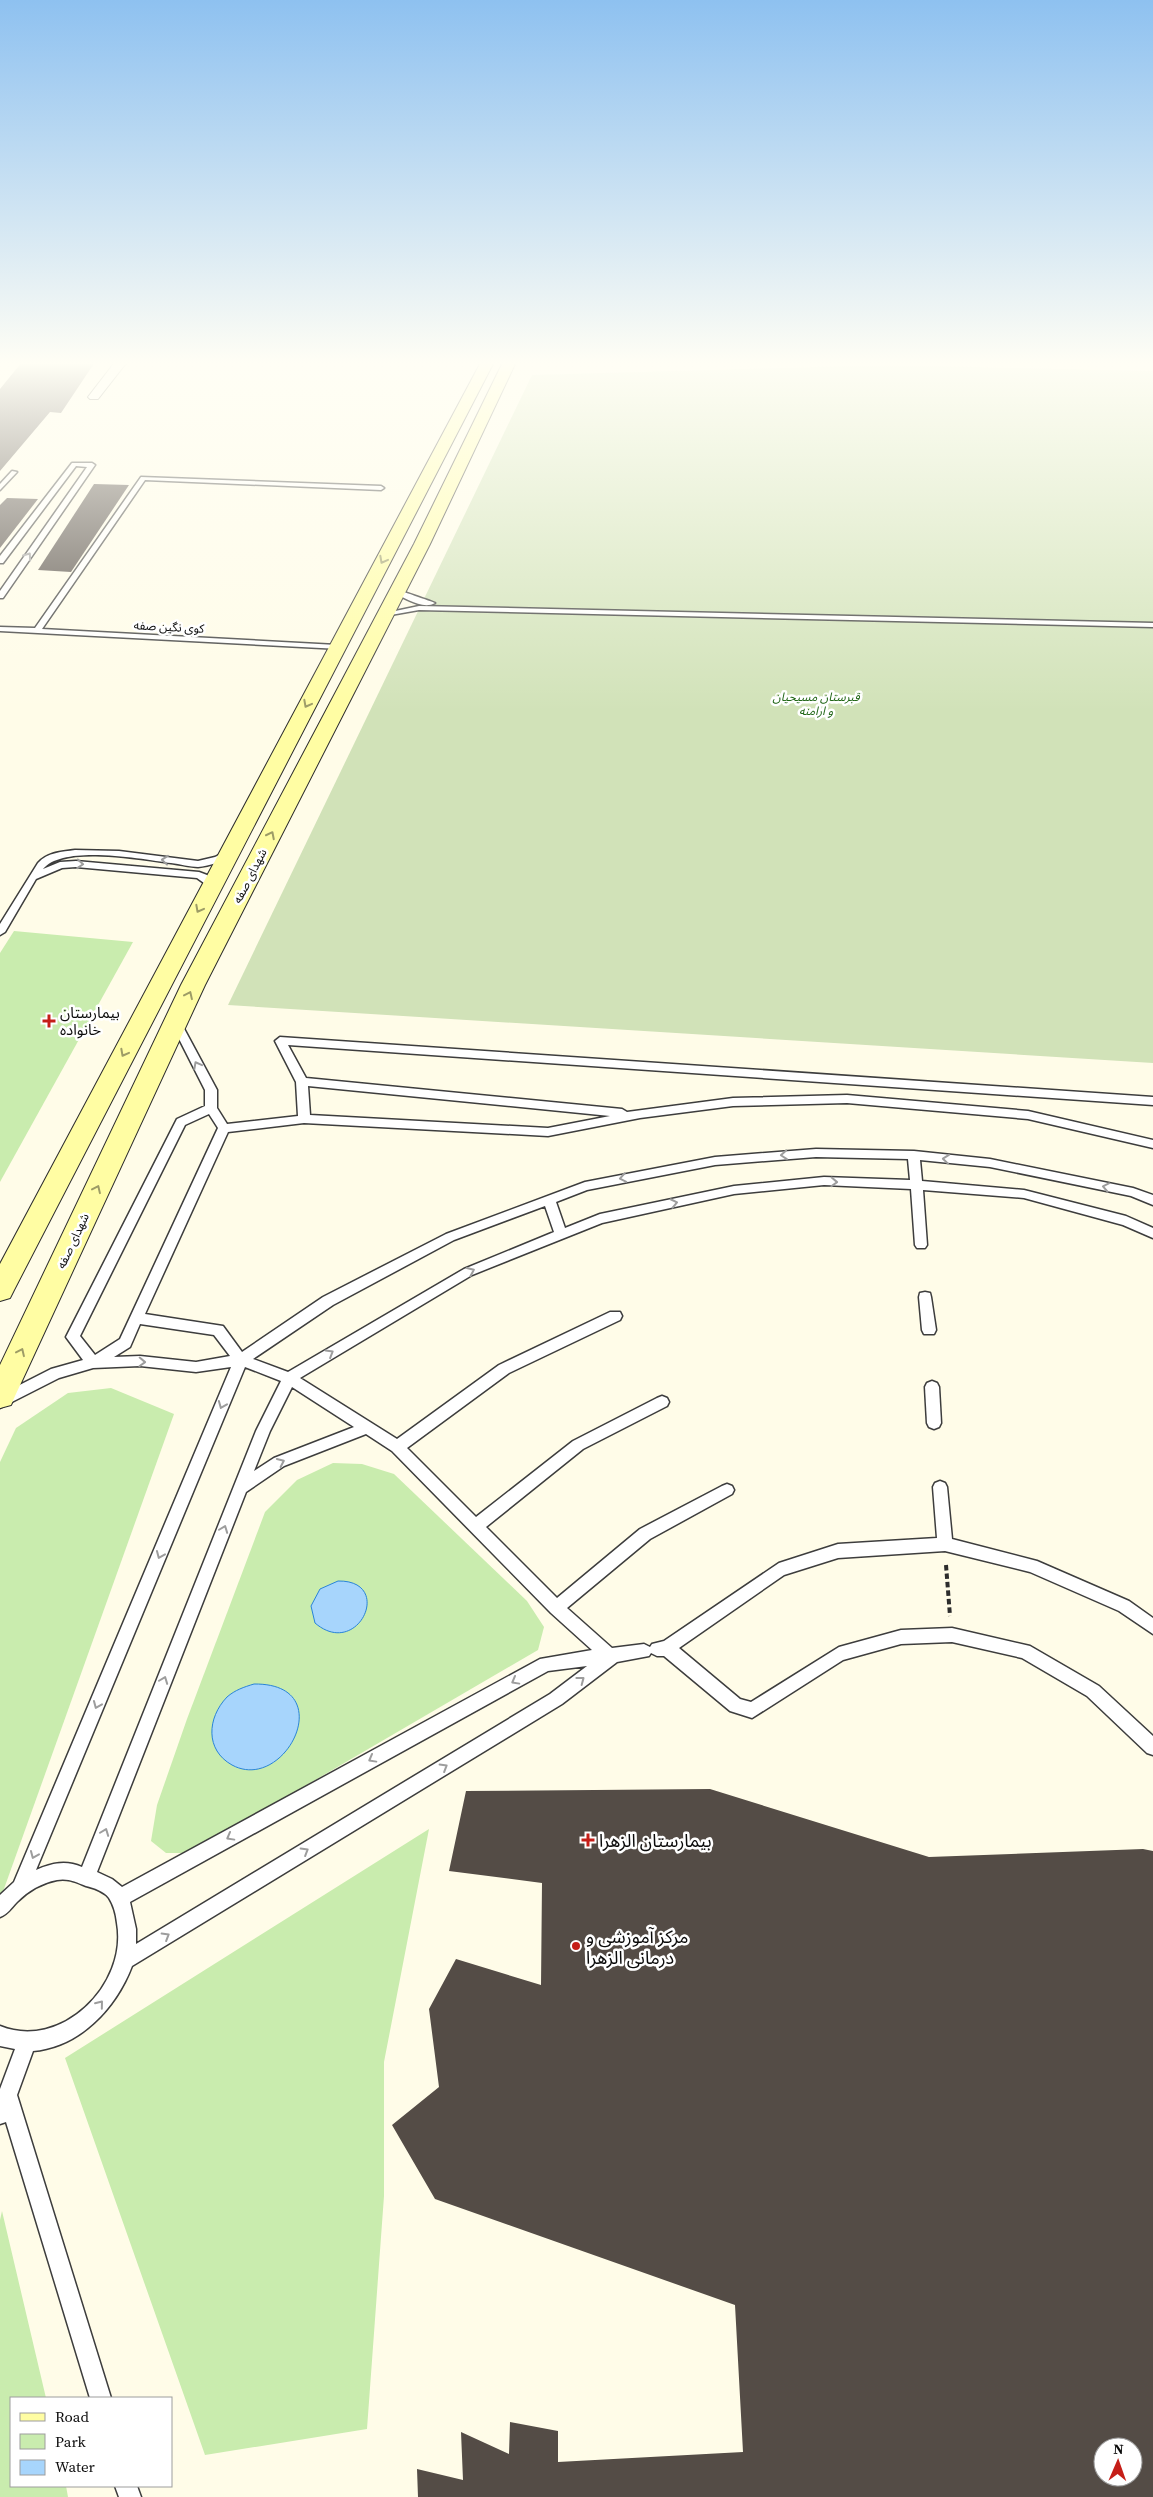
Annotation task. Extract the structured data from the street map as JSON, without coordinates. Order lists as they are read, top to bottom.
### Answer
{
  "streets": {
    "main road": ["شهدای صفه"],
    "lane": ["کوی نگین صفه"]
  },
  "crossings": [
    ["کوی نگین صفه", "شهدای صفه"]
  ],
  "parks": ["قبرستان مسیحیان و ارامنه"],
  "places": {
    "health": ["بیمارستان خانواده", "بیمارستان الزهرا"],
    "other": ["مرکز آموزشی و درمانی الزهرا"]
  },
  "legend": ["Road", "Park", "Water"],
  "north": "top"
}
